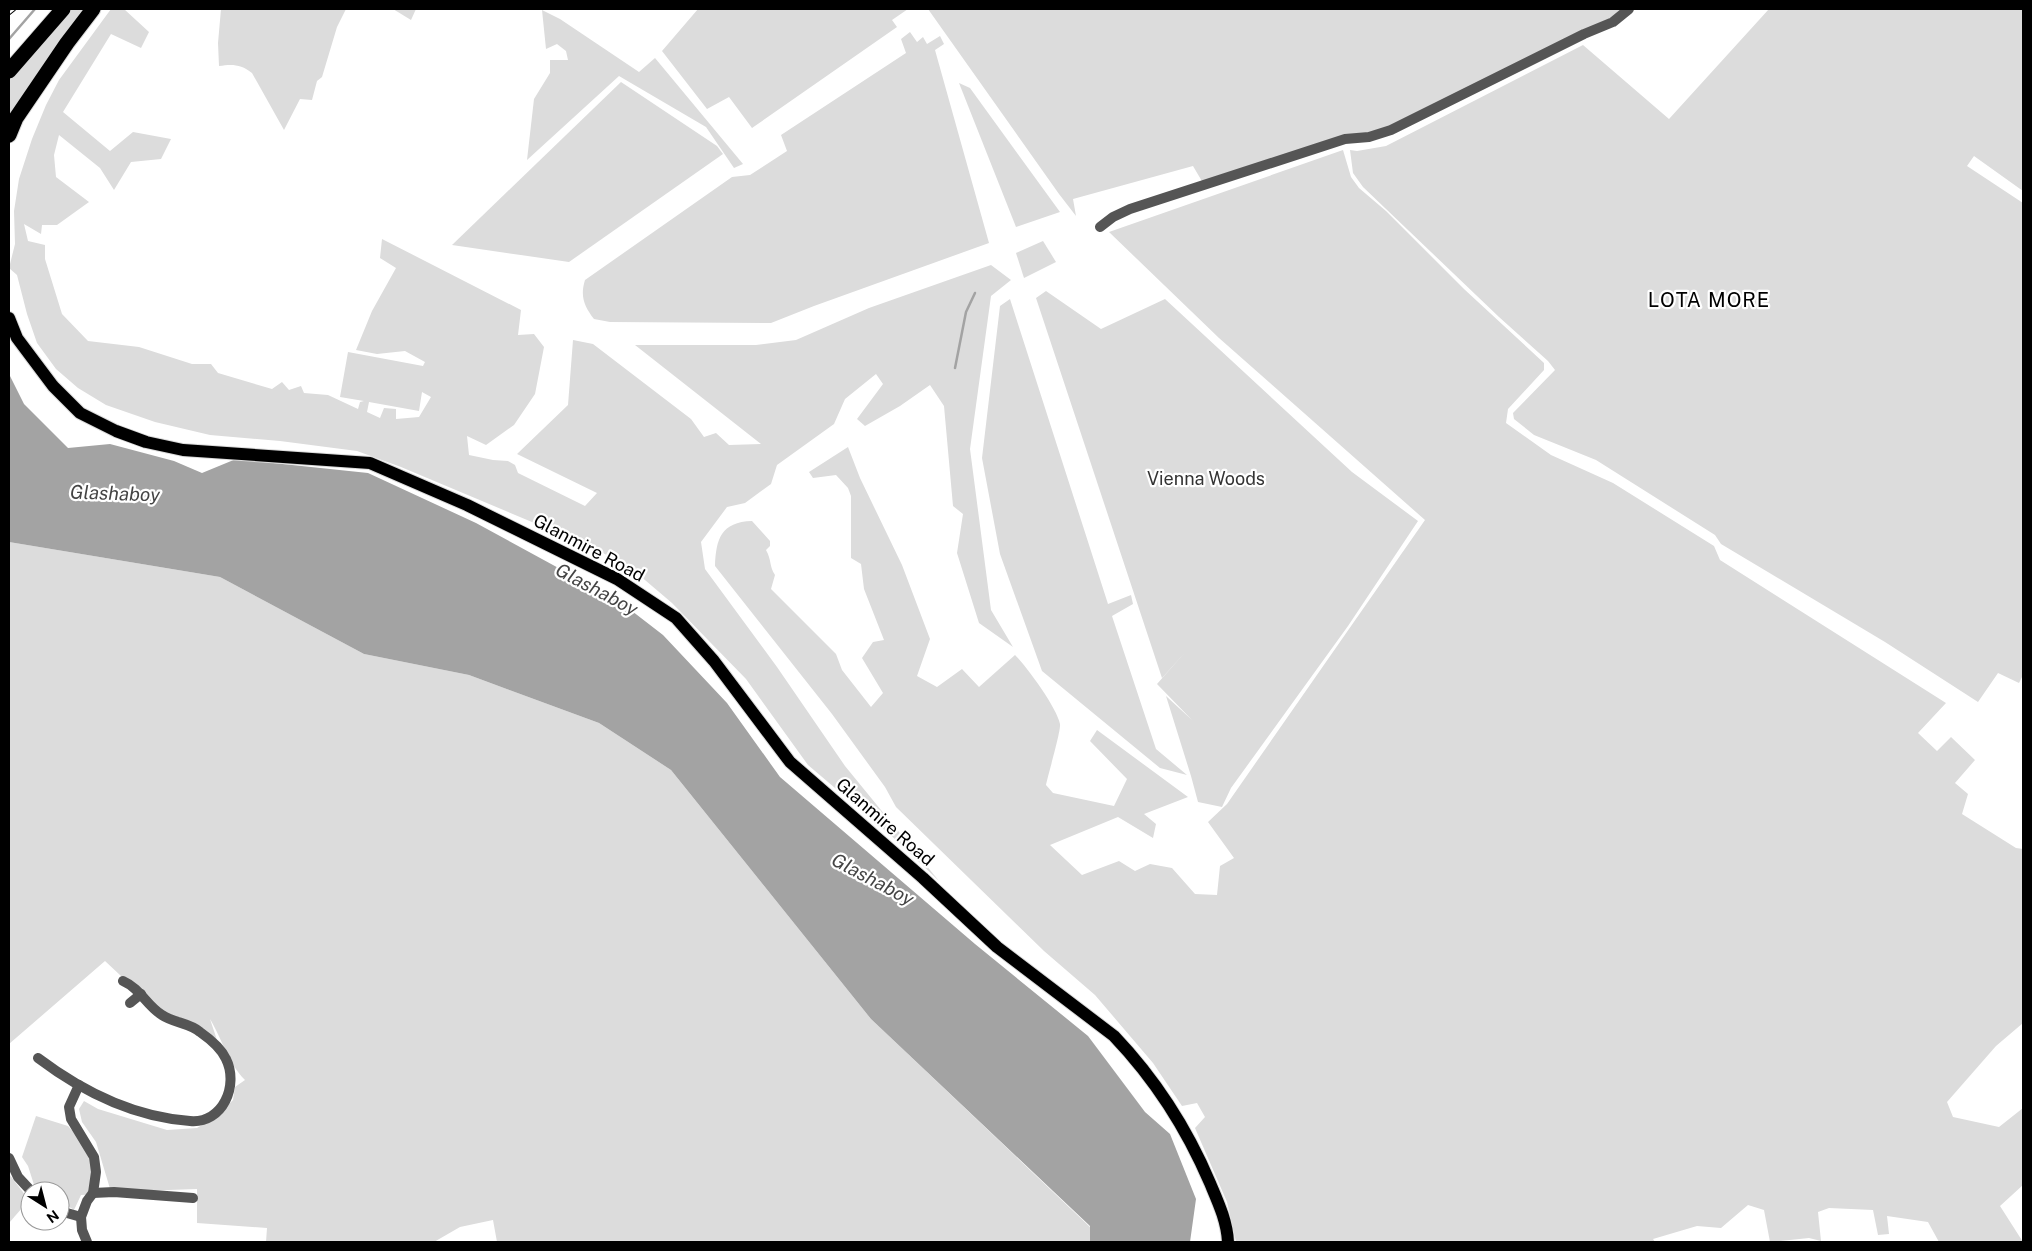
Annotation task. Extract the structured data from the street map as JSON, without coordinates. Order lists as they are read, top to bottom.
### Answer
{
  "streets": {
    "main road": ["Glanmire Road"]
  },
  "districts": ["LOTA MORE"],
  "water": ["Glashaboy"],
  "parks": ["Vienna Woods"],
  "north": "bottom right"
}
